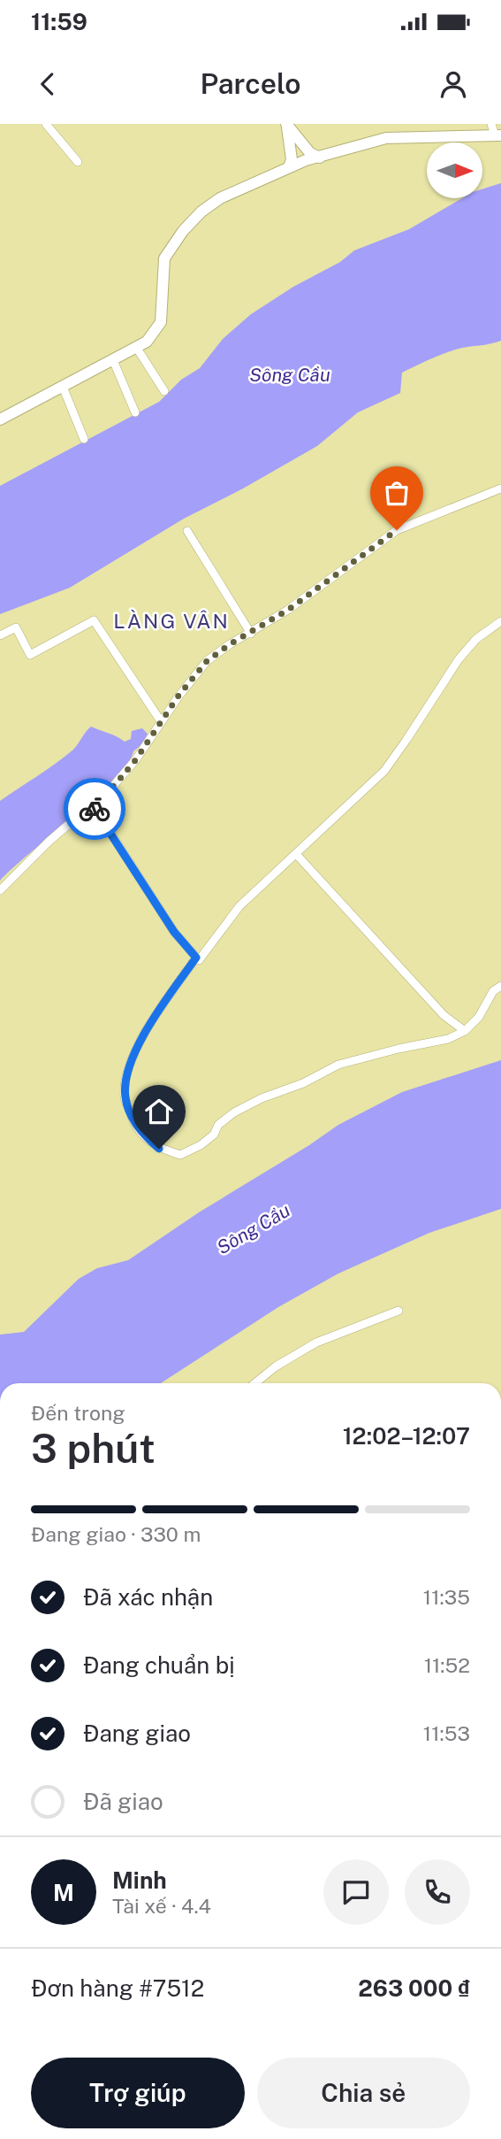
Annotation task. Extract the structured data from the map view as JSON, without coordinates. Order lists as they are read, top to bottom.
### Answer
{
  "districts": ["LÀNG VÂN"],
  "water": ["Sông Cầu"],
  "north": "right",
  "page": {
    "status": "11:59",
    "header": "Parcelo",
    "heading": ["3 phút", "Đến trong", "12:02–12:07"],
    "panel": [
      "Minh",
      "Tài xế · 4.4",
      "Đơn hàng #7512",
      "263 000 ₫"
    ],
    "bar": "Đang giao · 330 m",
    "list": [
      ["Đã xác nhận", "11:35"],
      ["Đang chuẩn bị", "11:52"],
      ["Đang giao", "11:53"],
      "Đã giao"
    ],
    "round": "M",
    "buttons": ["Trợ giúp", "Chia sẻ"]
  }
}
